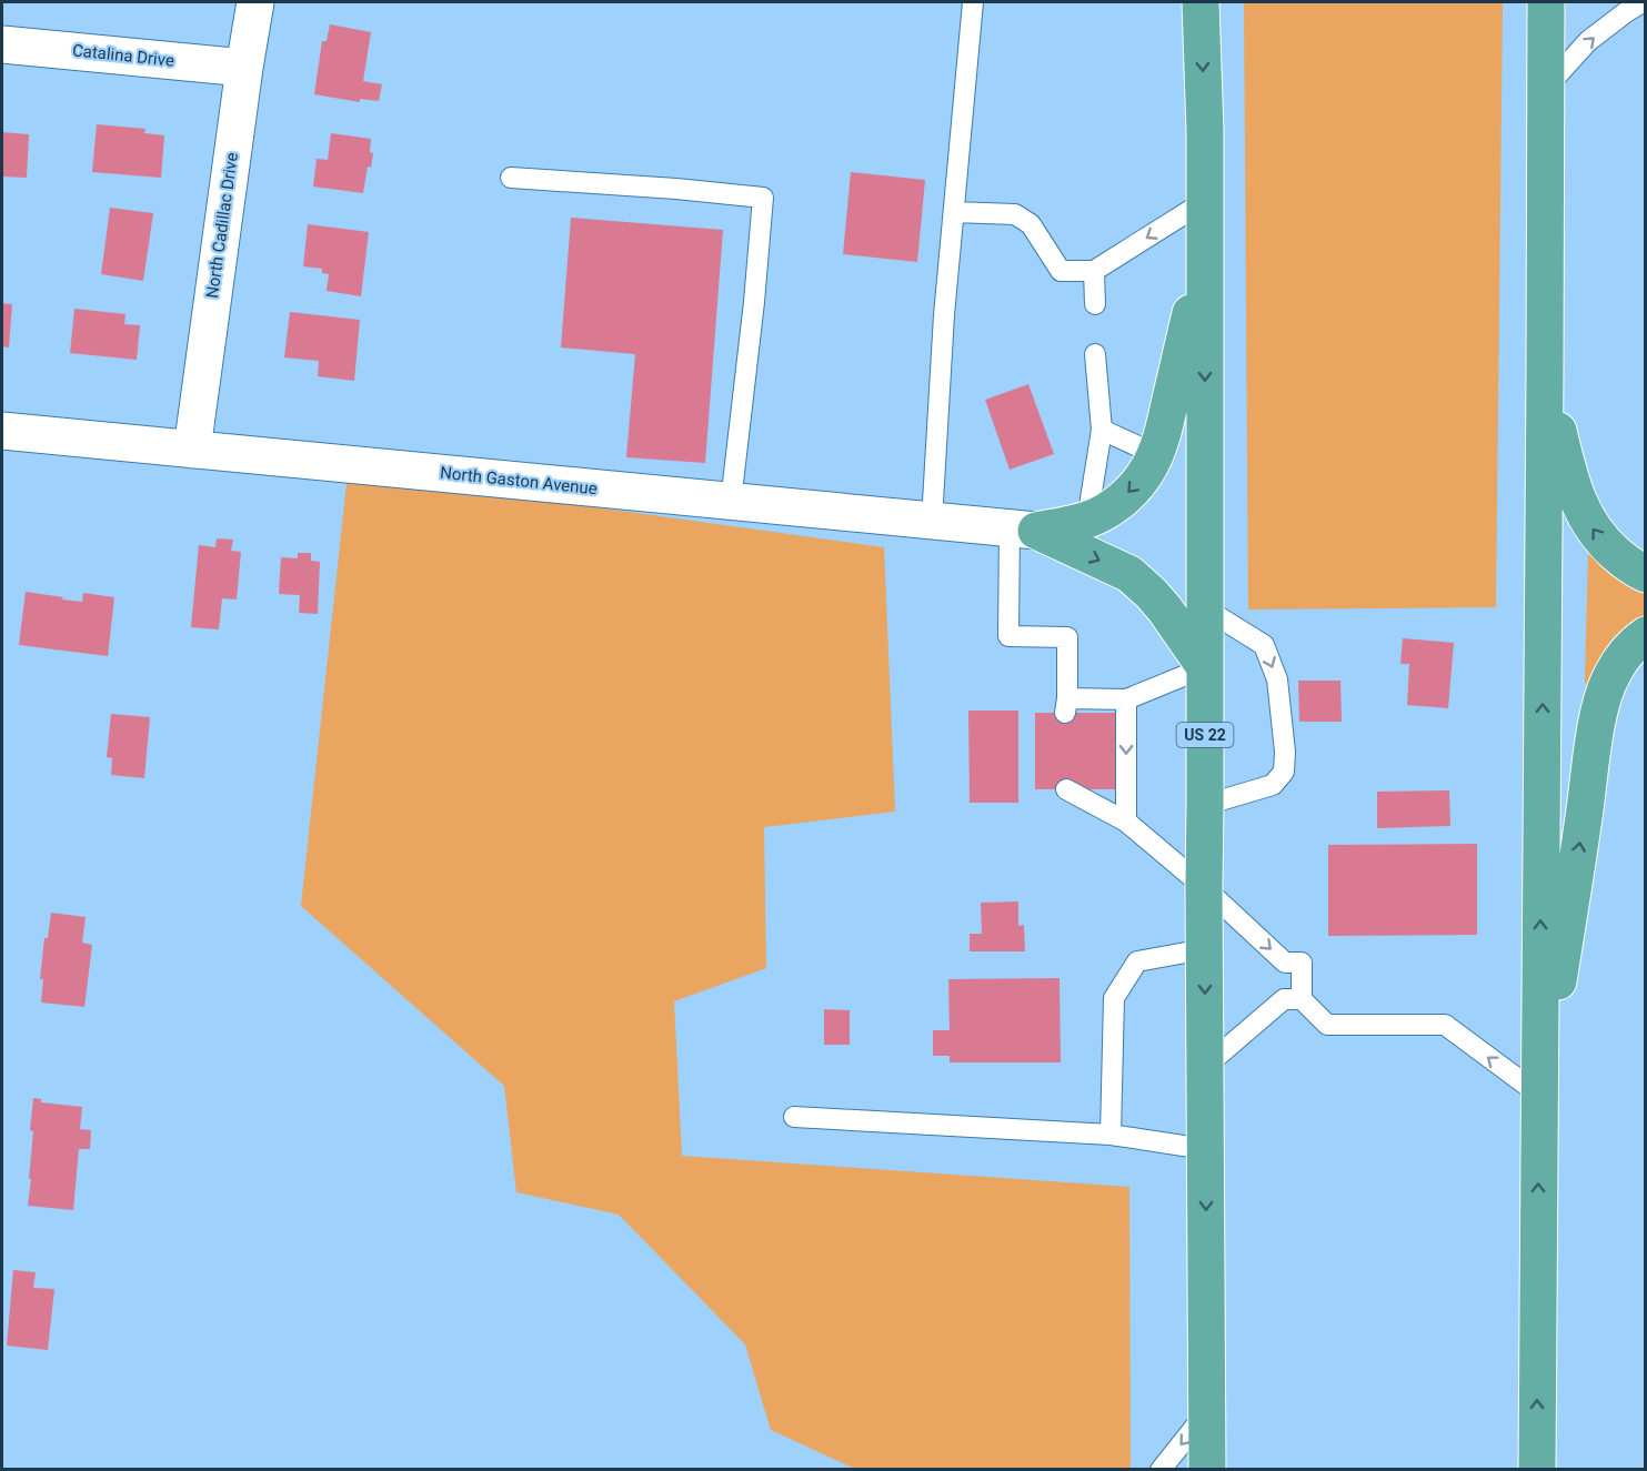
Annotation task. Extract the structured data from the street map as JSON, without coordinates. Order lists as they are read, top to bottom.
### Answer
{
  "streets": {
    "highway": ["US 22"],
    "street": ["Catalina Drive", "North Cadillac Drive", "North Gaston Avenue"]
  },
  "crossings": [
    ["Catalina Drive", "North Cadillac Drive"],
    ["North Cadillac Drive", "North Gaston Avenue"]
  ]
}
